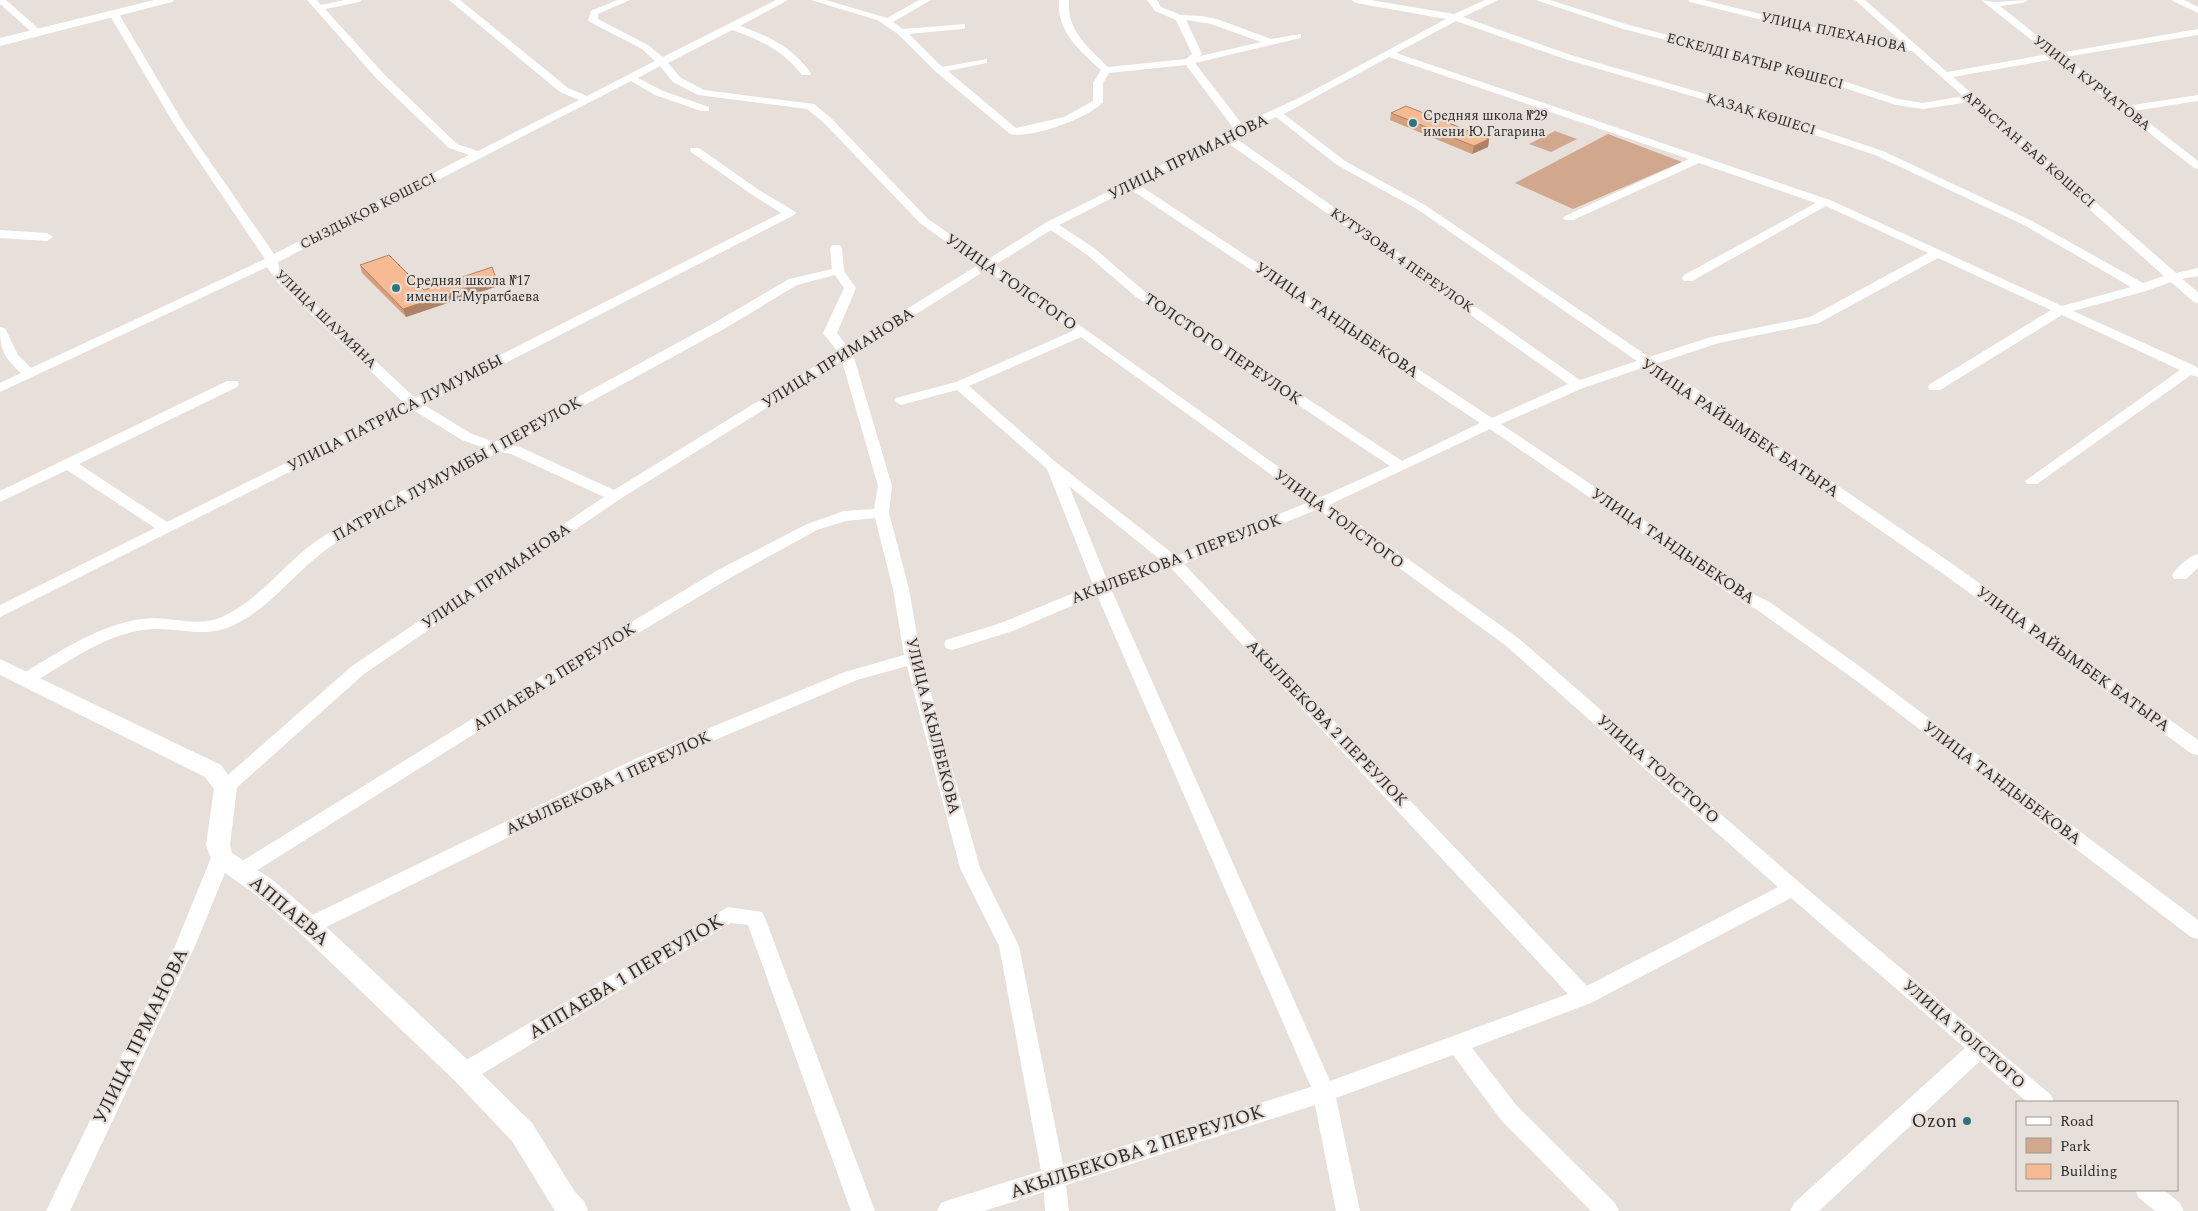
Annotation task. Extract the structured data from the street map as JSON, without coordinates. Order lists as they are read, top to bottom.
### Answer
{
  "streets": {
    "street": [
      "УЛИЦА ПЛЕХАНОВА",
      "ЕСКЕЛДІ БАТЫР КӨШЕСІ",
      "УЛИЦА КУРЧАТОВА",
      "ҚАЗАҚ КӨШЕСІ",
      "АРЫСТАН БАБ КӨШЕСІ",
      "УЛИЦА ПРИМАНОВА",
      "СЫЗДЫҚОВ КӨШЕСІ",
      "КУТУЗОВА 4 ПЕРЕУЛОК",
      "УЛИЦА ТОЛСТОГО",
      "УЛИЦА ШАУМЯНА",
      "УЛИЦА ТАНДЫБЕКОВА",
      "ТОЛСТОГО ПЕРЕУЛОК",
      "УЛИЦА ПАТРИСА ЛУМУМБЫ",
      "УЛИЦА РАЙЫМБЕК БАТЫРА",
      "ПАТРИСА ЛУМУМБЫ 1 ПЕРЕУЛОК",
      "АКЫЛБЕКОВА 1 ПЕРЕУЛОК",
      "АППАЕВА 2 ПЕРЕУЛОК",
      "АКЫЛБЕКОВА 2 ПЕРЕУЛОК",
      "УЛИЦА АКЫЛБЕКОВА",
      "АППАЕВА",
      "АППАЕВА 1 ПЕРЕУЛОК",
      "УЛИЦА ПРМАНОВА"
    ]
  },
  "crossings": [
    ["УЛИЦА ПЛЕХАНОВА", "АРЫСТАН БАБ КӨШЕСІ"],
    ["ЕСКЕЛДІ БАТЫР КӨШЕСІ", "АРЫСТАН БАБ КӨШЕСІ"],
    ["ҚАЗАҚ КӨШЕСІ", "УЛИЦА ПРИМАНОВА"],
    ["УЛИЦА ПРИМАНОВА", "КУТУЗОВА 4 ПЕРЕУЛОК"],
    ["УЛИЦА ПРИМАНОВА", "УЛИЦА ТОЛСТОГО"],
    ["УЛИЦА ПРИМАНОВА", "УЛИЦА ШАУМЯНА"],
    ["УЛИЦА ПРИМАНОВА", "УЛИЦА ТАНДЫБЕКОВА"],
    ["УЛИЦА ПРИМАНОВА", "ТОЛСТОГО ПЕРЕУЛОК"],
    ["УЛИЦА ПРИМАНОВА", "УЛИЦА РАЙЫМБЕК БАТЫРА"],
    ["УЛИЦА ПРИМАНОВА", "УЛИЦА АКЫЛБЕКОВА"],
    ["СЫЗДЫҚОВ КӨШЕСІ", "УЛИЦА ТОЛСТОГО"],
    ["СЫЗДЫҚОВ КӨШЕСІ", "УЛИЦА ШАУМЯНА"],
    ["КУТУЗОВА 4 ПЕРЕУЛОК", "АКЫЛБЕКОВА 1 ПЕРЕУЛОК"],
    ["УЛИЦА ТОЛСТОГО", "АКЫЛБЕКОВА 1 ПЕРЕУЛОК"],
    ["УЛИЦА ТОЛСТОГО", "АКЫЛБЕКОВА 2 ПЕРЕУЛОК"],
    ["УЛИЦА ШАУМЯНА", "УЛИЦА ПАТРИСА ЛУМУМБЫ"],
    ["УЛИЦА ШАУМЯНА", "ПАТРИСА ЛУМУМБЫ 1 ПЕРЕУЛОК"],
    ["УЛИЦА ТАНДЫБЕКОВА", "АКЫЛБЕКОВА 1 ПЕРЕУЛОК"],
    ["ТОЛСТОГО ПЕРЕУЛОК", "АКЫЛБЕКОВА 1 ПЕРЕУЛОК"],
    ["УЛИЦА РАЙЫМБЕК БАТЫРА", "АКЫЛБЕКОВА 1 ПЕРЕУЛОК"],
    ["ПАТРИСА ЛУМУМБЫ 1 ПЕРЕУЛОК", "УЛИЦА АКЫЛБЕКОВА"],
    ["АКЫЛБЕКОВА 1 ПЕРЕУЛОК", "АКЫЛБЕКОВА 2 ПЕРЕУЛОК"],
    ["АКЫЛБЕКОВА 1 ПЕРЕУЛОК", "УЛИЦА АКЫЛБЕКОВА"],
    ["АКЫЛБЕКОВА 1 ПЕРЕУЛОК", "АППАЕВА"],
    ["АППАЕВА 2 ПЕРЕУЛОК", "УЛИЦА АКЫЛБЕКОВА"],
    ["АППАЕВА 2 ПЕРЕУЛОК", "АППАЕВА"],
    ["АКЫЛБЕКОВА 2 ПЕРЕУЛОК", "УЛИЦА АКЫЛБЕКОВА"],
    ["АППАЕВА", "АППАЕВА 1 ПЕРЕУЛОК"],
    ["АППАЕВА", "УЛИЦА ПРМАНОВА"]
  ],
  "places": ["Средняя школа №29 имени Ю.Гагарина", "Средняя школа №17 имени Г.Муратбаева", "Ozon"],
  "legend": ["Road", "Park", "Building"]
}
